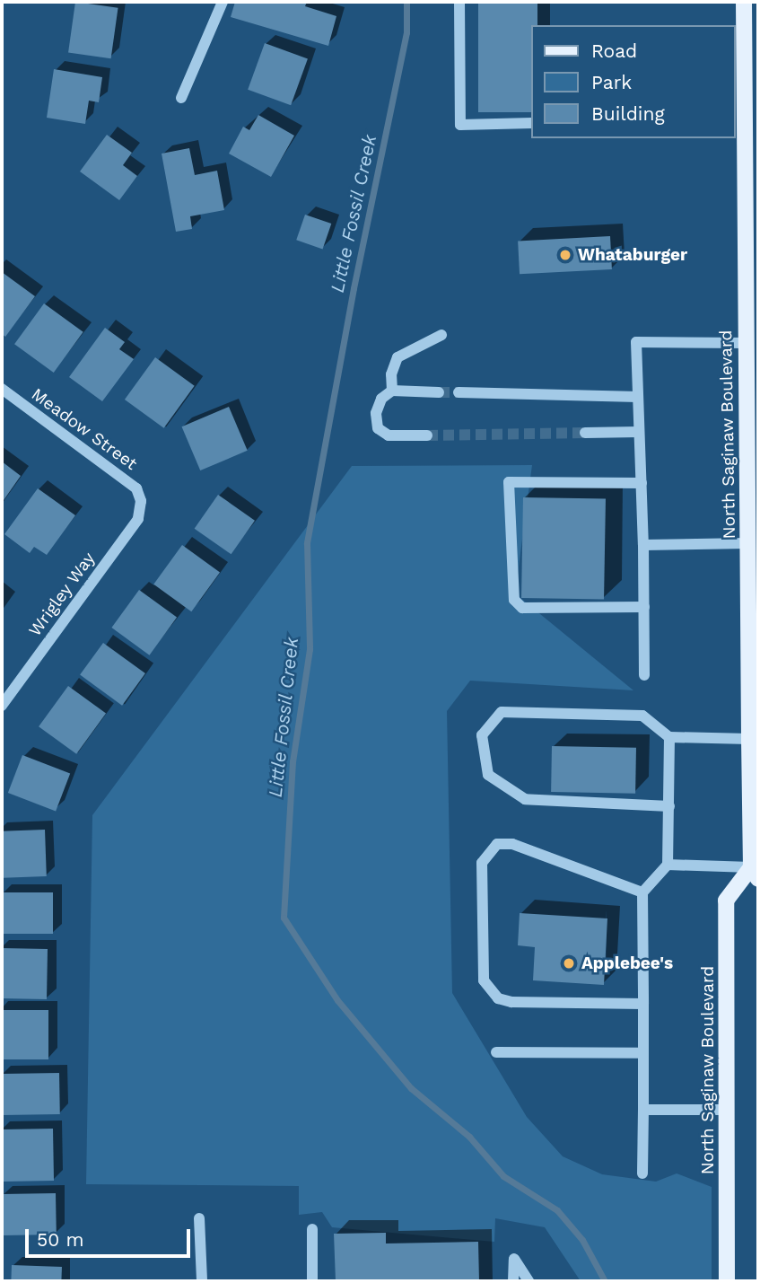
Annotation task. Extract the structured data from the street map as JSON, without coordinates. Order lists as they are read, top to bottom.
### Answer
{
  "streets": {
    "main road": ["North Saginaw Boulevard"],
    "street": ["Meadow Street", "Wrigley Way"]
  },
  "crossings": [
    ["Meadow Street", "Wrigley Way"]
  ],
  "water": ["Little Fossil Creek"],
  "places": ["Whataburger", "Applebee's"],
  "legend": ["Road", "Park", "Building"],
  "scale_bar": "50 m"
}
